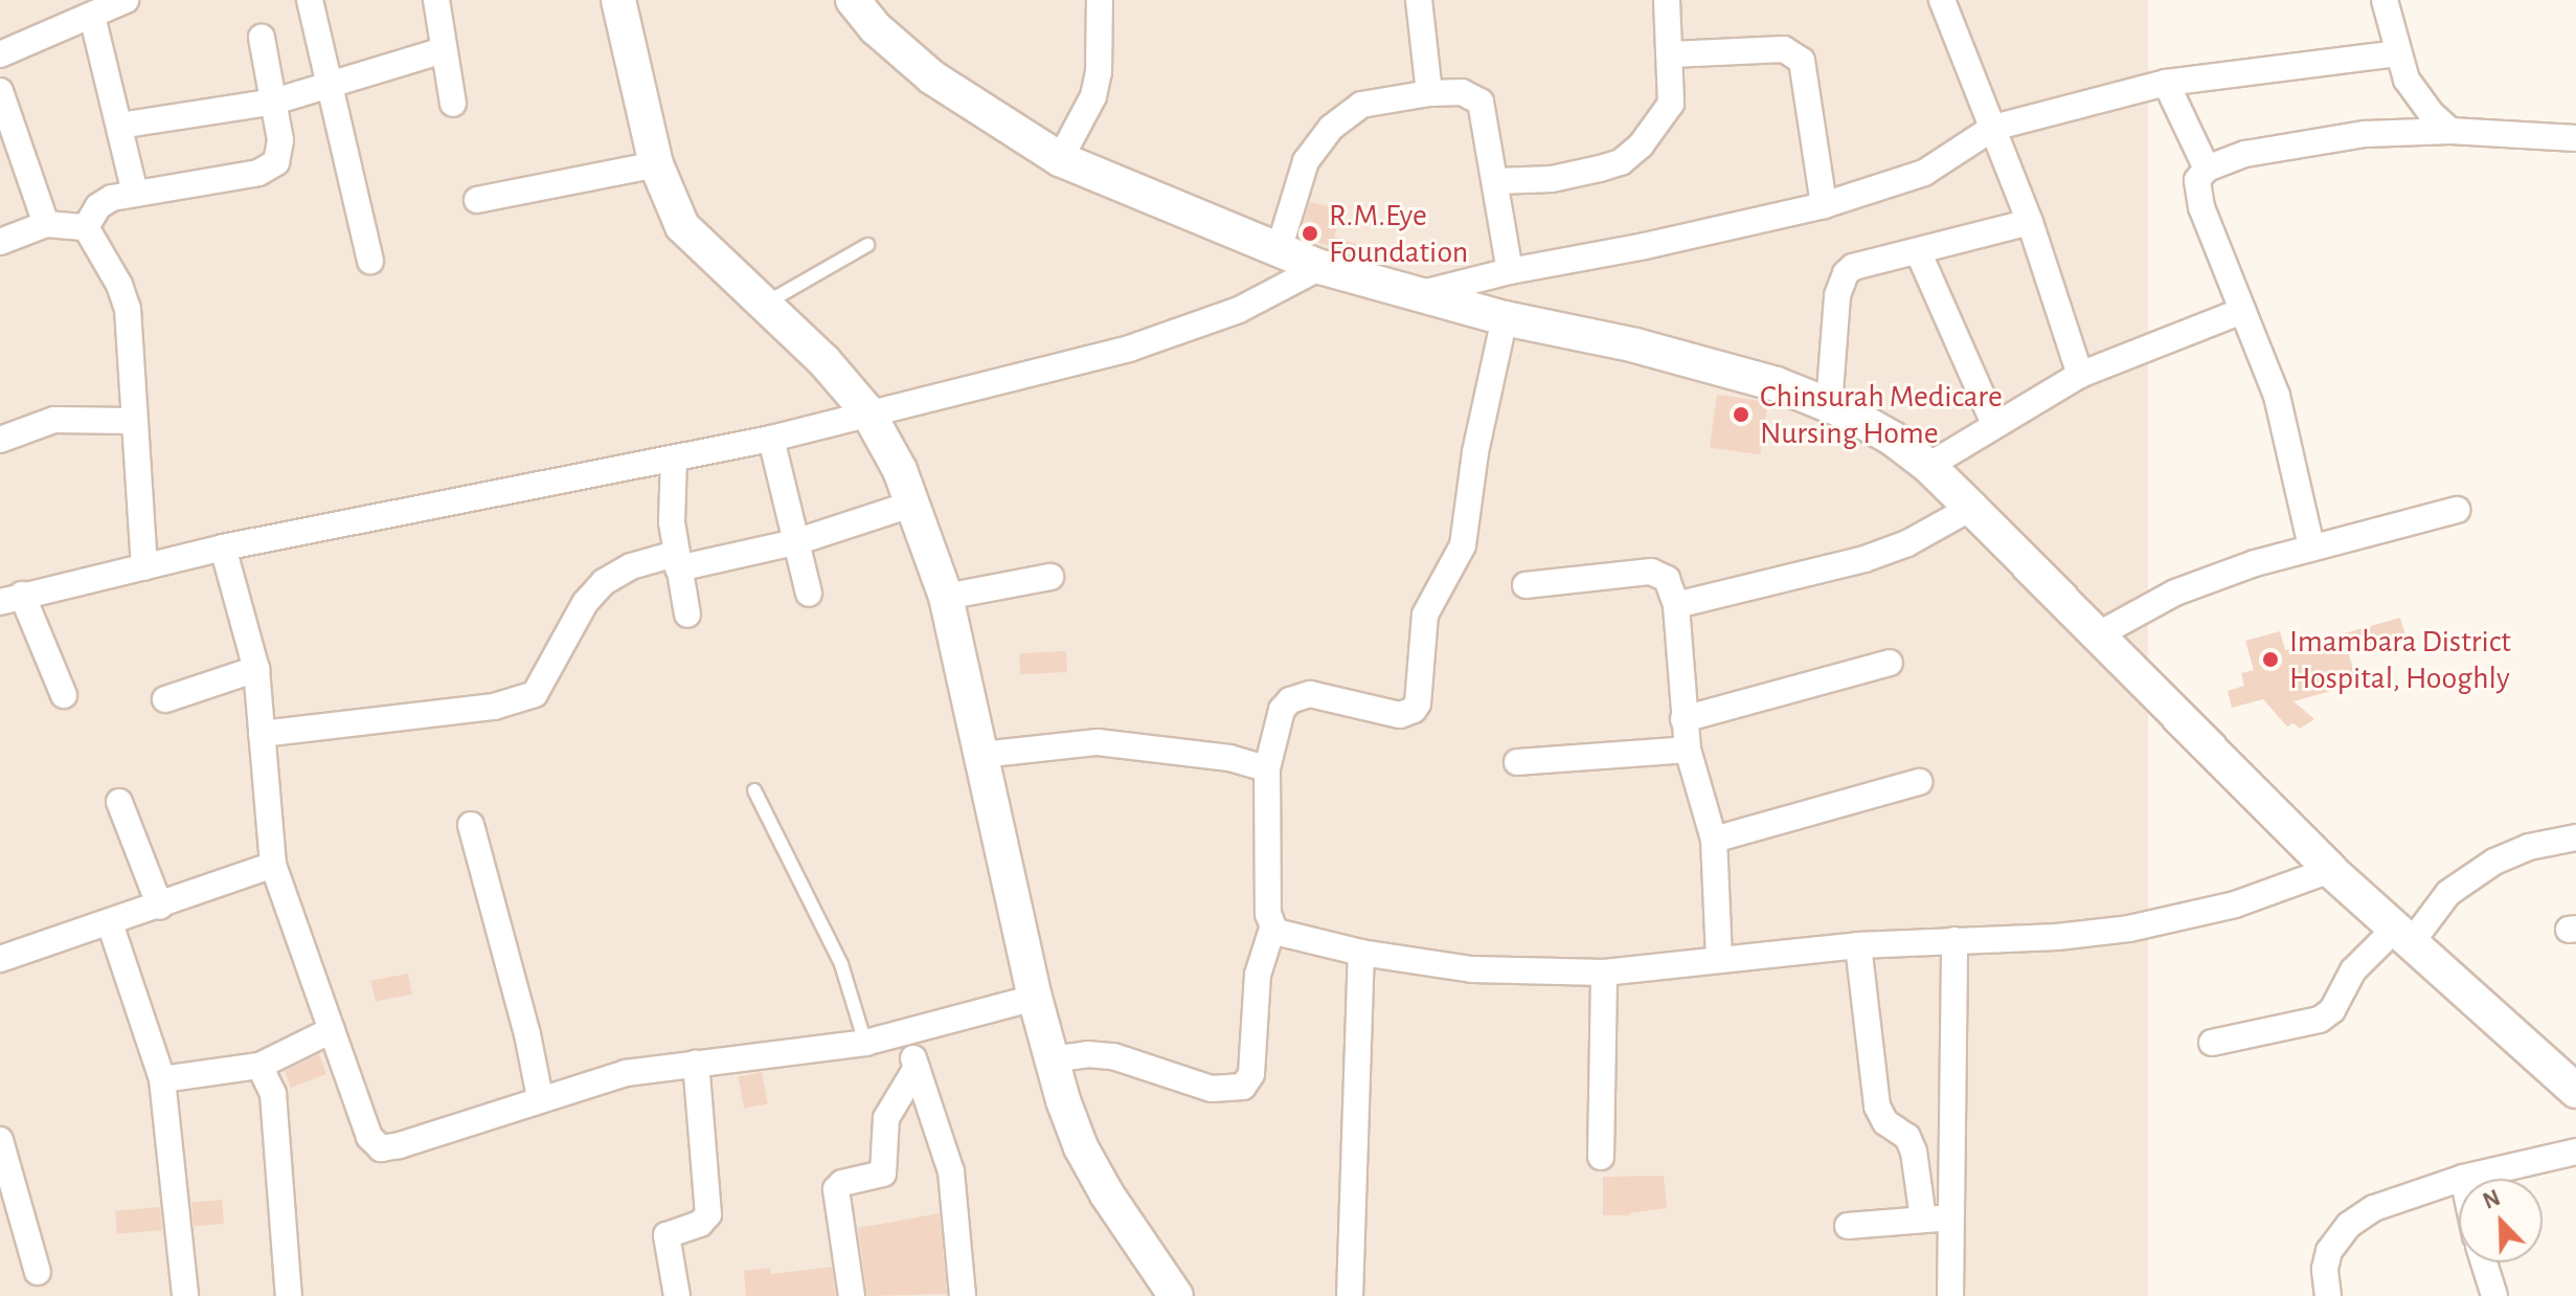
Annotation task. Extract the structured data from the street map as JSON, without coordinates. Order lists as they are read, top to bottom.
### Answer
{
  "places": ["R.M.Eye Foundation", "Chinsurah Medicare Nursing Home", "Imambara District Hospital, Hooghly"],
  "north": "top left"
}
